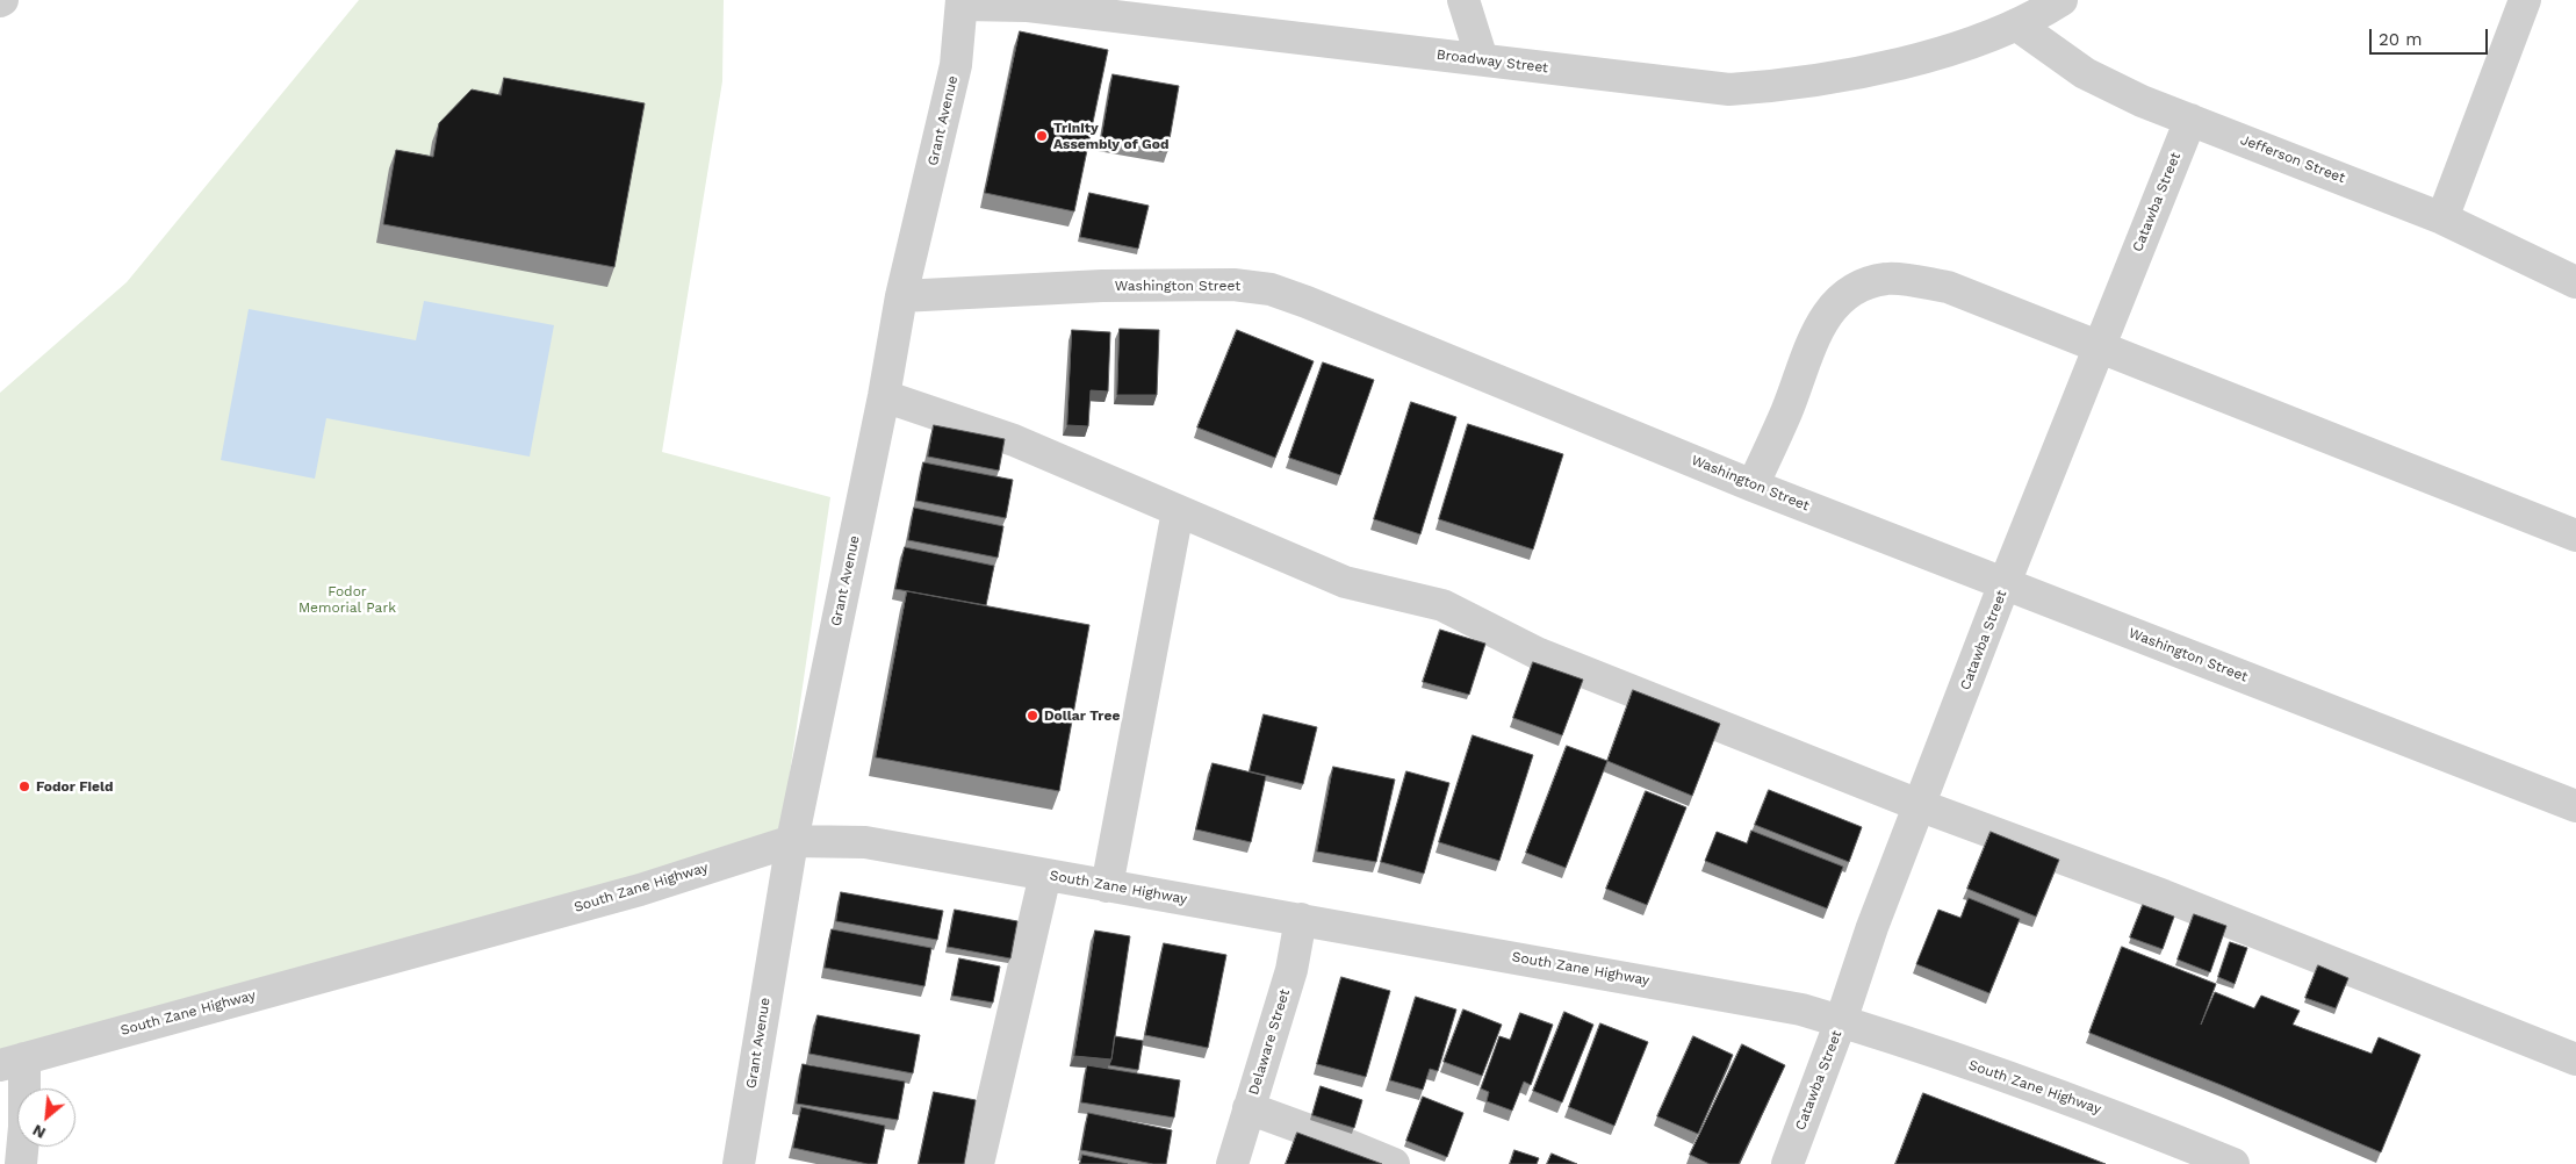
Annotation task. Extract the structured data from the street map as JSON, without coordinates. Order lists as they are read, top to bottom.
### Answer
{
  "streets": {
    "street": [
      "Broadway Street",
      "Grant Avenue",
      "Jefferson Street",
      "Catawba Street",
      "Washington Street",
      "South Zane Highway",
      "Delaware Street"
    ]
  },
  "crossings": [
    ["Broadway Street", "Grant Avenue"],
    ["Broadway Street", "Jefferson Street"],
    ["Grant Avenue", "Washington Street"],
    ["Grant Avenue", "South Zane Highway"],
    ["Jefferson Street", "Catawba Street"],
    ["Catawba Street", "Washington Street"],
    ["Catawba Street", "South Zane Highway"],
    ["South Zane Highway", "Delaware Street"]
  ],
  "parks": ["Fodor Memorial Park"],
  "places": ["Trinity Assembly of God", "Dollar Tree", "Fodor Field"],
  "scale_bar": "20 m",
  "north": "bottom left"
}
